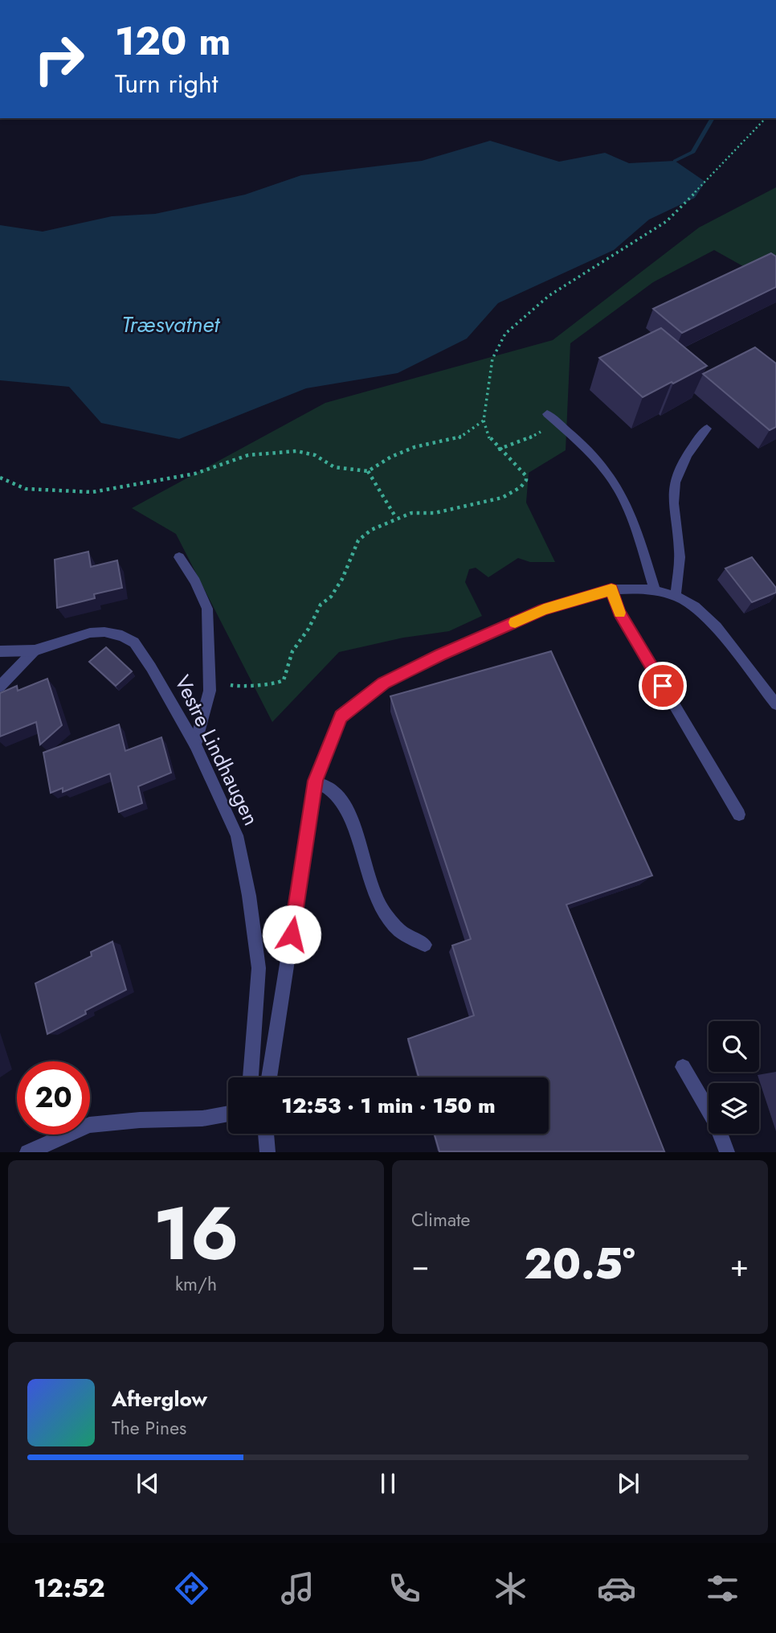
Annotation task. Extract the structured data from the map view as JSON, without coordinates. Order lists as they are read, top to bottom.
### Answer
{
  "streets": {
    "street": ["Vestre Lindhaugen"]
  },
  "water": ["Træsvatnet"],
  "page": {
    "turn": ["120 m", "Turn right"],
    "limit": "20",
    "trip": "12:53 · 1 min · 150 m",
    "tile": [
      ["16", "km/h"],
      "Climate"
    ],
    "heat": ["−", "20.5°", "+"],
    "song": ["Afterglow", "The Pines"],
    "tabs": "12:52"
  }
}
